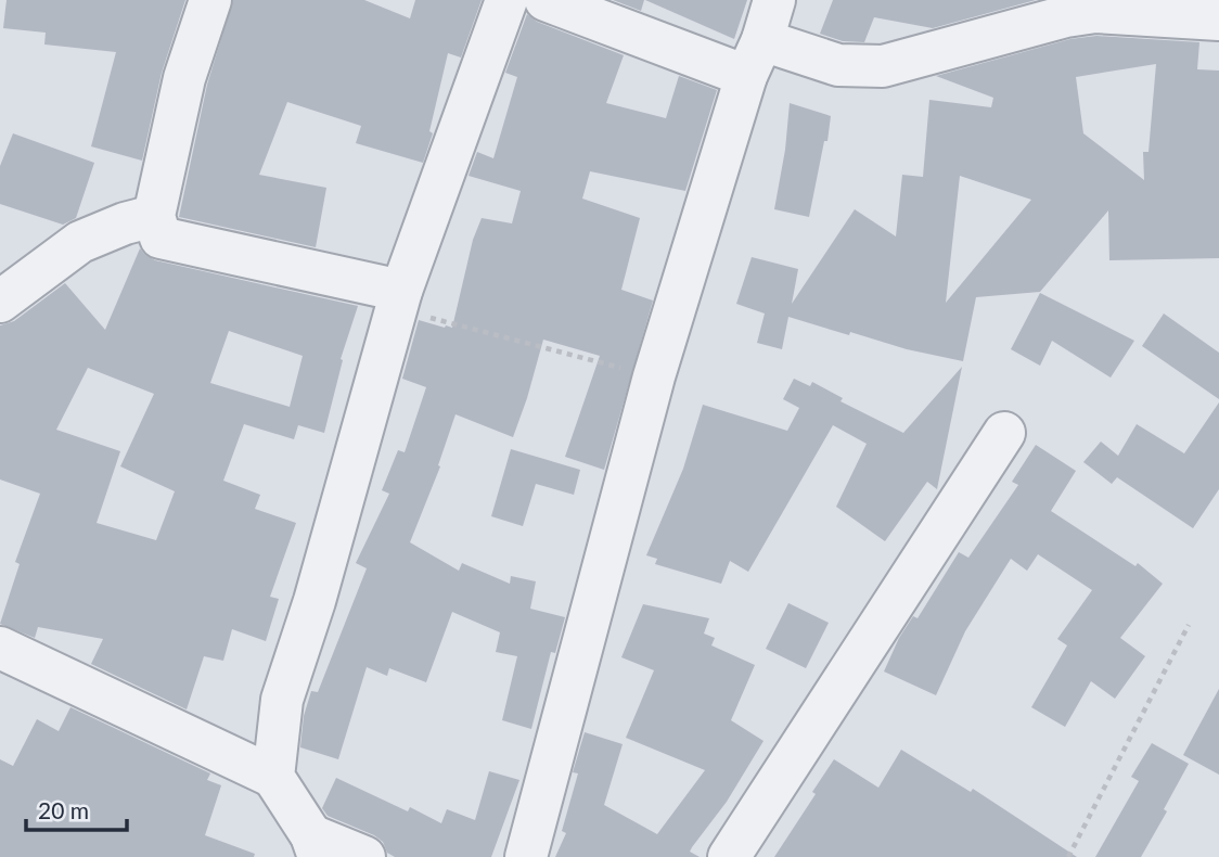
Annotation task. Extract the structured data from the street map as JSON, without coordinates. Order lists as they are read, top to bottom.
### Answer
{
  "scale_bar": "20 m"
}
